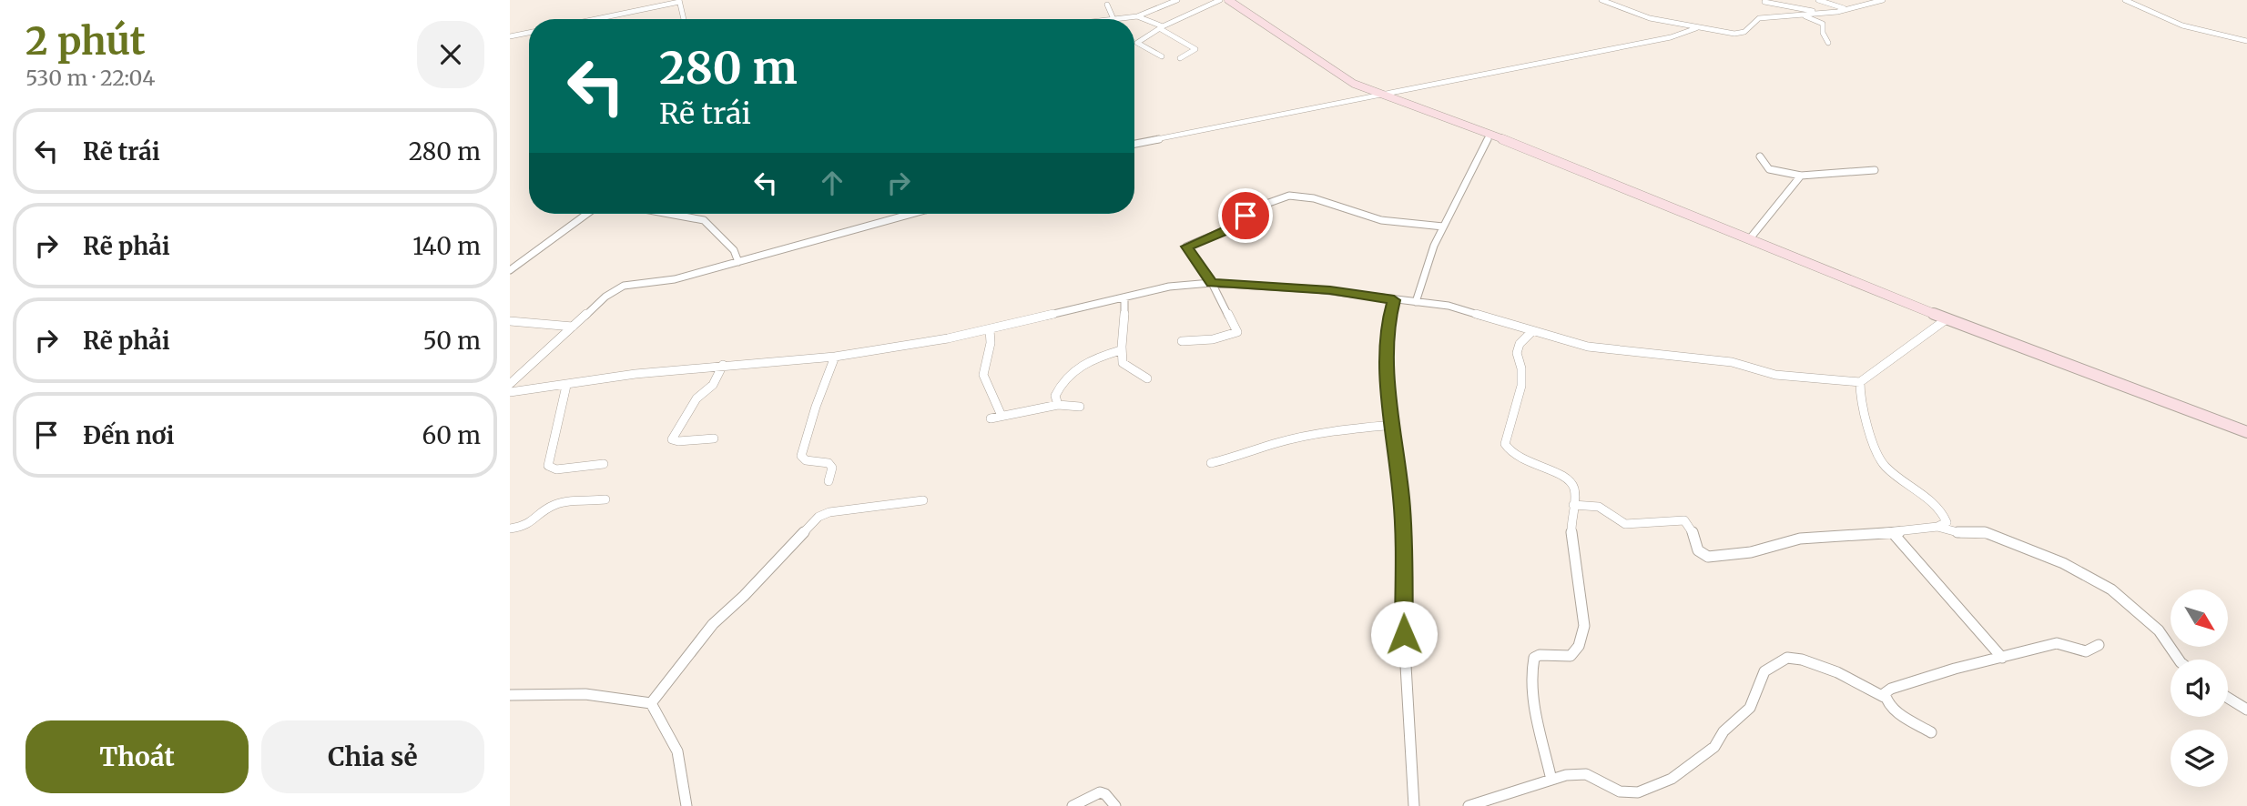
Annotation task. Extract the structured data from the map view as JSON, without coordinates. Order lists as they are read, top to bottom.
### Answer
{
  "north": "bottom right",
  "page": {
    "heading": ["2 phút", "530 m · 22:04"],
    "turn": ["280 m", "Rẽ trái"],
    "list": [
      {
        "name": "Rẽ trái",
        "value": "280 m"
      },
      {
        "name": "Rẽ phải",
        "value": "140 m"
      },
      {
        "name": "Rẽ phải",
        "value": "50 m"
      },
      {
        "name": "Đến nơi",
        "value": "60 m"
      }
    ],
    "buttons": ["Thoát", "Chia sẻ"]
  }
}
